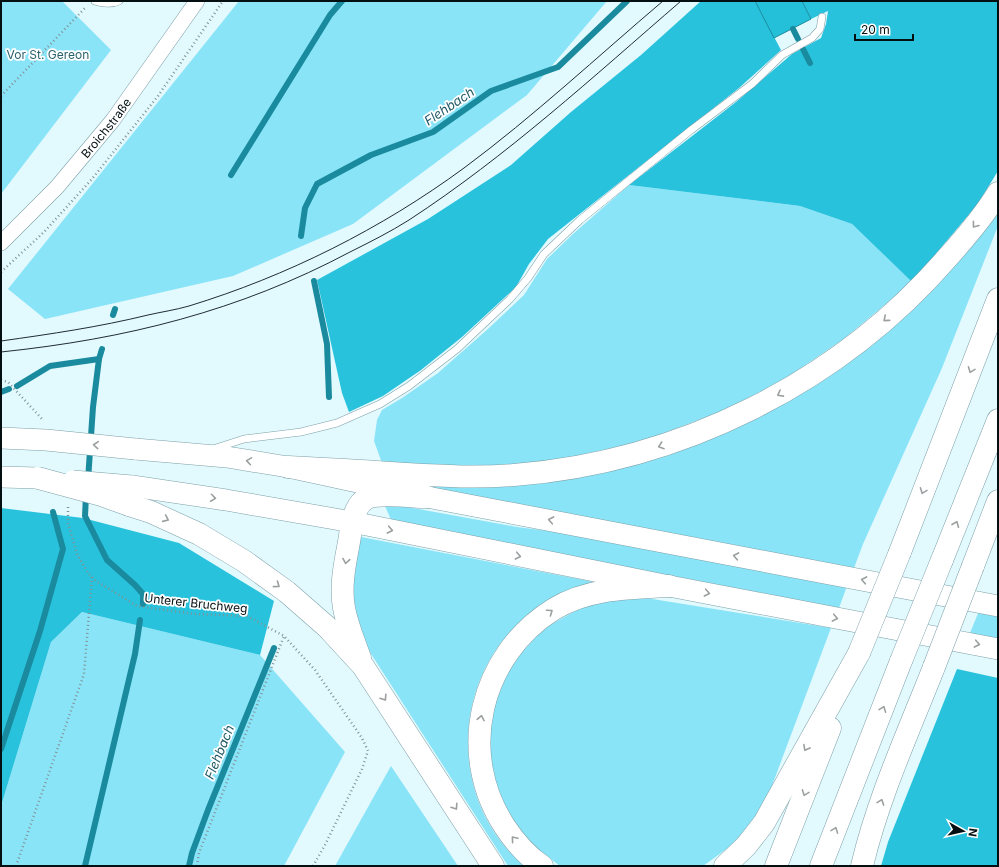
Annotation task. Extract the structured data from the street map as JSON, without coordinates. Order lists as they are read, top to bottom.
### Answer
{
  "streets": {
    "street": ["Broichstraße"],
    "path": ["Unterer Bruchweg"]
  },
  "water": ["Flehbach"],
  "parks": ["Vor St. Gereon"],
  "scale_bar": "20 m",
  "north": "right"
}
